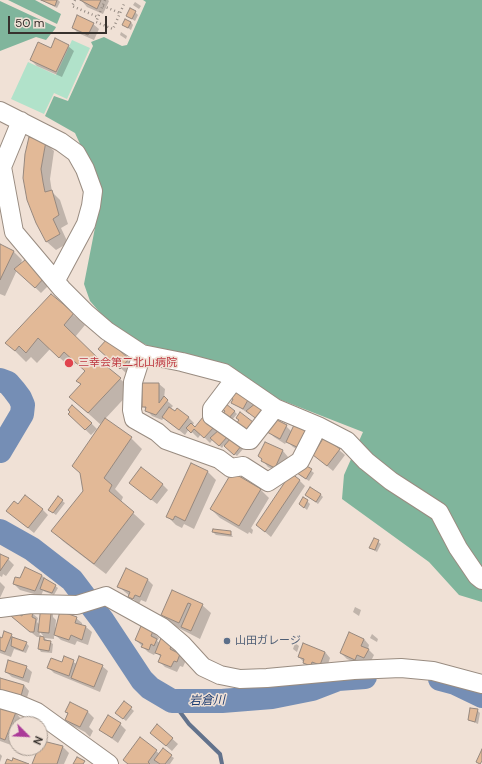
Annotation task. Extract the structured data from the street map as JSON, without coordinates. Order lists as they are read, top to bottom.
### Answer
{
  "water": ["岩倉川"],
  "places": ["三幸会第二北山病院", "山田ガレージ"],
  "scale_bar": "50 m",
  "north": "bottom right"
}
